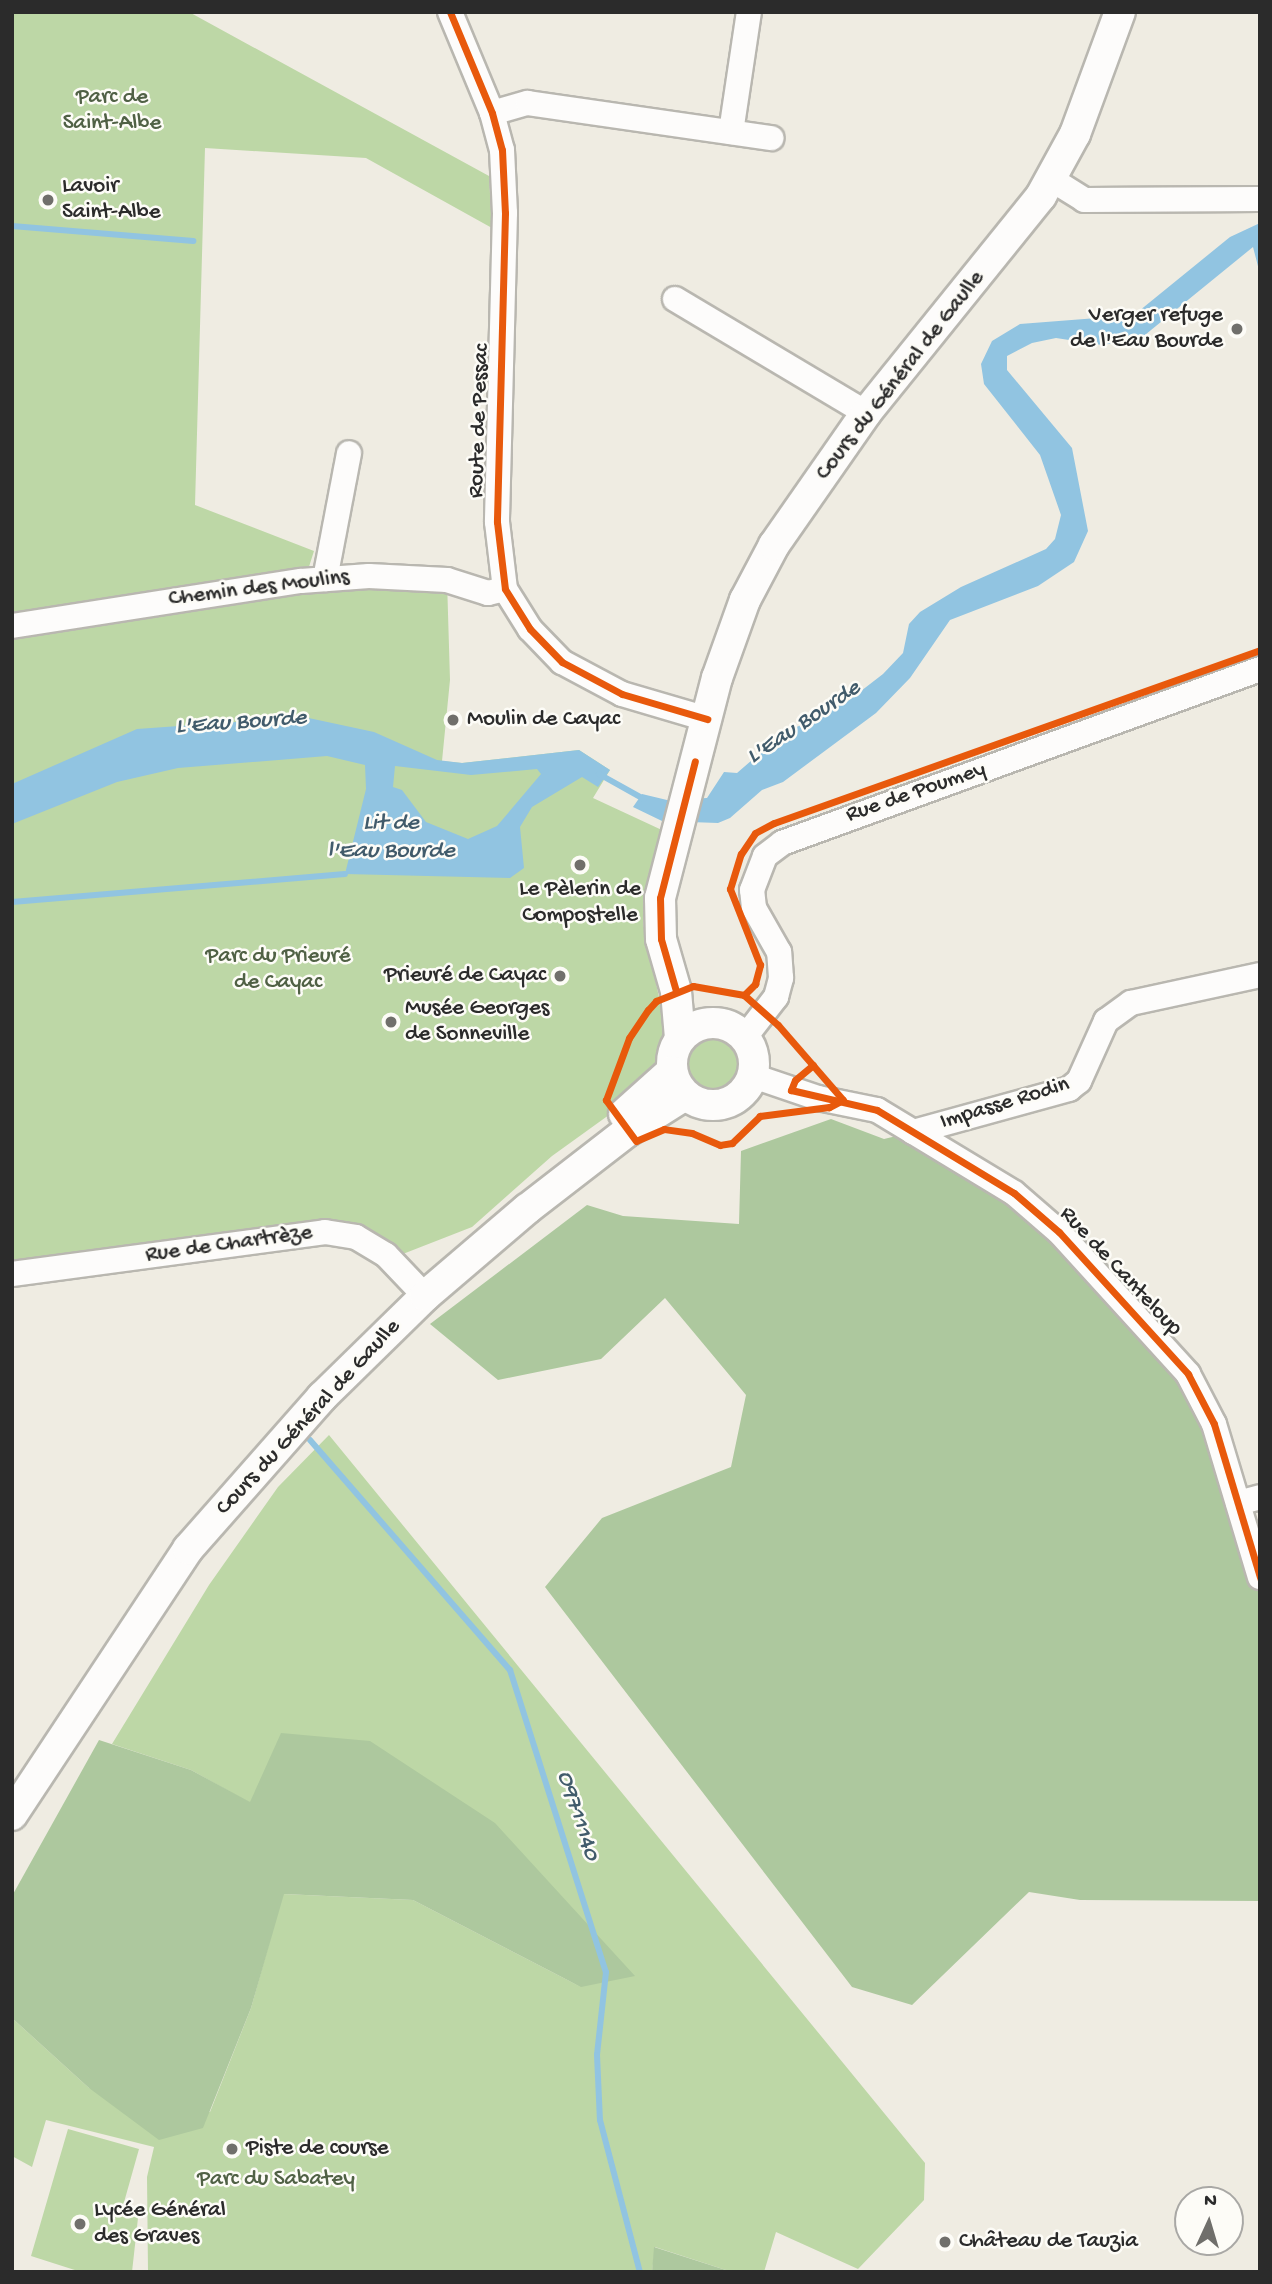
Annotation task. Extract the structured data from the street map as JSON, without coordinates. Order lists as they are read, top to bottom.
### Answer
{
  "streets": {
    "main road": ["Cours du Général de Gaulle"],
    "street": [
      "Route de Pessac",
      "Chemin des Moulins",
      "Rue de Poumey",
      "Impasse Rodin",
      "Rue de Chartrèze",
      "Rue de Canteloup"
    ]
  },
  "crossings": [
    ["Cours du Général de Gaulle", "Route de Pessac"],
    ["Route de Pessac", "Chemin des Moulins"],
    ["Rue de Poumey", "Rue de Canteloup"],
    ["Impasse Rodin", "Rue de Canteloup"]
  ],
  "water": ["L'Eau Bourde", "Lit de l'Eau Bourde", "O9711140"],
  "parks": ["Parc de Saint-Albe", "Parc du Prieuré de Cayac", "Parc du Sabatey"],
  "places": [
    "Lavoir Saint-Albe",
    "Verger refuge de l'Eau Bourde",
    "Moulin de Cayac",
    "Le Pèlerin de Compostelle",
    "Prieuré de Cayac",
    "Musée Georges de Sonneville",
    "Piste de course",
    "Lycée Général des Graves",
    "Château de Tauzia"
  ],
  "north": "top"
}
